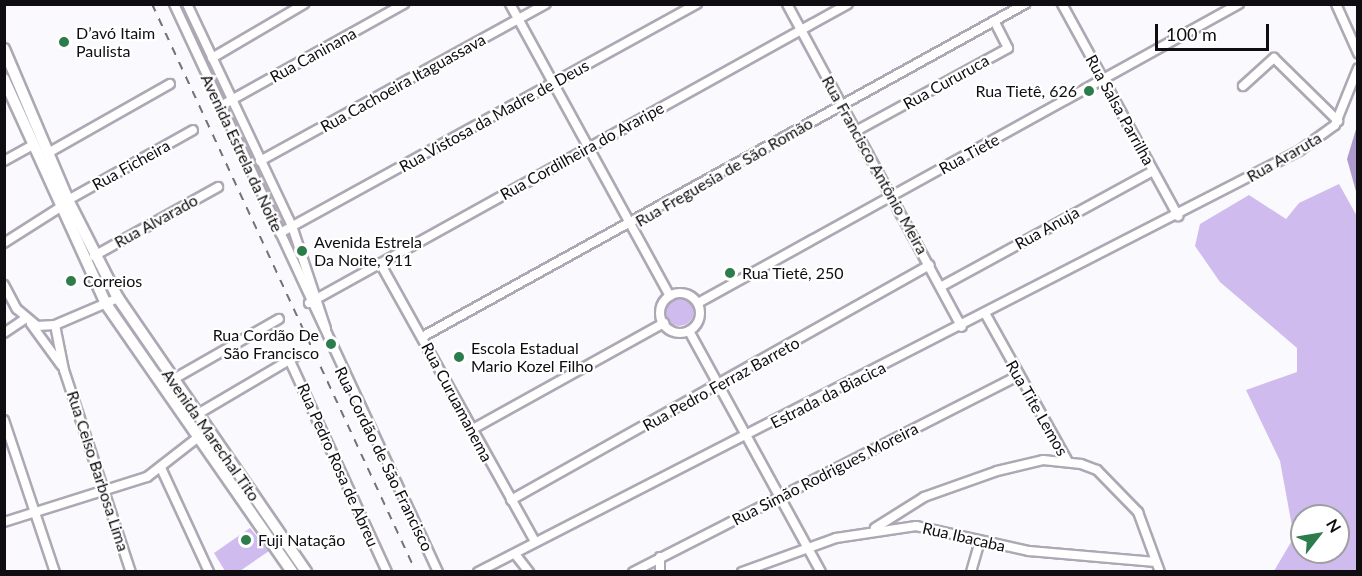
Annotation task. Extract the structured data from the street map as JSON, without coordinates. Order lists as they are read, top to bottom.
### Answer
{
  "streets": {
    "main road": ["Avenida Marechal Tito"],
    "street": [
      "Rua Caninana",
      "Rua Cururuca",
      "Rua Cachoeira Itaguassava",
      "Rua Salsa Parrilha",
      "Rua Vistosa da Madre de Deus",
      "Rua Cordilheira do Araripe",
      "Avenida Estrela da Noite",
      "Rua Tiete",
      "Rua Araruta",
      "Rua Ficheira",
      "Rua Francisco Antônio Meira",
      "Rua Freguesia de São Romão",
      "Rua Alvarado",
      "Rua Anuja",
      "Rua Pedro Ferraz Barreto",
      "Estrada da Biacica",
      "Rua Curuamanema",
      "Rua Tite Lemos",
      "Rua Cordão de São Francisco",
      "Rua Pedro Rosa de Abreu",
      "Rua Celso Barbosa Lima",
      "Rua Simão Rodrigues Moreira",
      "Rua Ibacaba"
    ]
  },
  "crossings": [
    ["Rua Caninana", "Avenida Estrela da Noite"],
    ["Rua Cururuca", "Rua Francisco Antônio Meira"],
    ["Rua Cururuca", "Rua Freguesia de São Romão"],
    ["Rua Cachoeira Itaguassava", "Avenida Estrela da Noite"],
    ["Rua Salsa Parrilha", "Rua Tiete"],
    ["Rua Salsa Parrilha", "Rua Araruta"],
    ["Rua Salsa Parrilha", "Rua Anuja"],
    ["Rua Salsa Parrilha", "Estrada da Biacica"],
    ["Rua Vistosa da Madre de Deus", "Avenida Estrela da Noite"],
    ["Rua Cordilheira do Araripe", "Avenida Estrela da Noite"],
    ["Rua Cordilheira do Araripe", "Rua Francisco Antônio Meira"],
    ["Rua Cordilheira do Araripe", "Rua Curuamanema"],
    ["Rua Cordilheira do Araripe", "Rua Cordão de São Francisco"],
    ["Avenida Estrela da Noite", "Rua Cordão de São Francisco"],
    ["Rua Tiete", "Rua Francisco Antônio Meira"],
    ["Rua Araruta", "Estrada da Biacica"],
    ["Rua Ficheira", "Avenida Marechal Tito"],
    ["Rua Francisco Antônio Meira", "Rua Freguesia de São Romão"],
    ["Rua Francisco Antônio Meira", "Rua Anuja"],
    ["Rua Francisco Antônio Meira", "Rua Pedro Ferraz Barreto"],
    ["Rua Francisco Antônio Meira", "Estrada da Biacica"],
    ["Rua Freguesia de São Romão", "Rua Curuamanema"],
    ["Rua Alvarado", "Avenida Marechal Tito"],
    ["Rua Pedro Ferraz Barreto", "Rua Curuamanema"],
    ["Estrada da Biacica", "Rua Curuamanema"],
    ["Estrada da Biacica", "Rua Tite Lemos"],
    ["Rua Tite Lemos", "Rua Simão Rodrigues Moreira"],
    ["Rua Tite Lemos", "Rua Ibacaba"],
    ["Avenida Marechal Tito", "Rua Pedro Rosa de Abreu"]
  ],
  "places": [
    "D’avó Itaim Paulista",
    "Rua Tietê, 626",
    "Avenida Estrela Da Noite, 911",
    "Rua Tietê, 250",
    "Correios",
    "Rua Cordão De São Francisco",
    "Escola Estadual Mario Kozel Filho",
    "Fuji Natação"
  ],
  "scale_bar": "100 m",
  "north": "top right"
}
